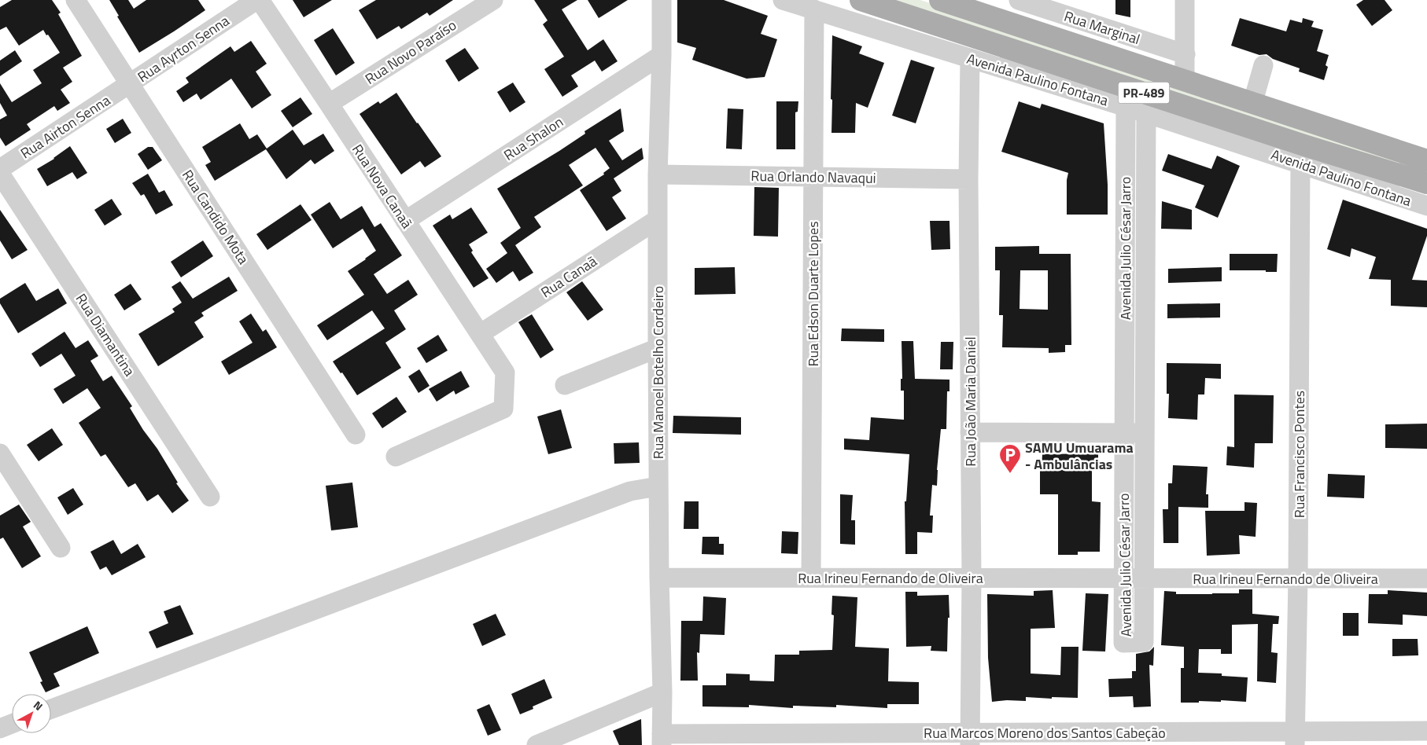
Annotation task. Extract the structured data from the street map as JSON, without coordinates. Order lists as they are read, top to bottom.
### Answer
{
  "streets": {
    "main road": ["PR-489"],
    "street": [
      "Rua Marginal",
      "Rua Ayrton Senna",
      "Rua Novo Paraíso",
      "Avenida Paulino Fontana",
      "Rua Airton Senna",
      "Rua Shalon",
      "Rua Orlando Navaqui",
      "Rua Nova Canaã",
      "Rua Candido Mota",
      "Avenida Julio César Jarro",
      "Rua Canaã",
      "Rua Edson Duarte Lopes",
      "Rua Diamantina",
      "Rua Manoel Botelho Cordeiro",
      "Rua João Maria Daniel",
      "Rua Francisco Pontes",
      "Rua Irineu Fernando de Oliveira",
      "Rua Marcos Moreno dos Santos Cabeção"
    ]
  },
  "crossings": [
    ["Rua Ayrton Senna", "Rua Airton Senna"],
    ["Rua Ayrton Senna", "Rua Nova Canaã"],
    ["Rua Ayrton Senna", "Rua Candido Mota"],
    ["Rua Novo Paraíso", "Rua Nova Canaã"],
    ["Avenida Paulino Fontana", "Avenida Julio César Jarro"],
    ["Avenida Paulino Fontana", "Rua Edson Duarte Lopes"],
    ["Avenida Paulino Fontana", "Rua João Maria Daniel"],
    ["Avenida Paulino Fontana", "Rua Francisco Pontes"],
    ["Rua Airton Senna", "Rua Candido Mota"],
    ["Rua Shalon", "Rua Nova Canaã"],
    ["Rua Shalon", "Rua Manoel Botelho Cordeiro"],
    ["Rua Orlando Navaqui", "Rua Edson Duarte Lopes"],
    ["Rua Orlando Navaqui", "Rua Manoel Botelho Cordeiro"],
    ["Rua Orlando Navaqui", "Rua João Maria Daniel"],
    ["Rua Nova Canaã", "Rua Canaã"],
    ["Avenida Julio César Jarro", "Rua Irineu Fernando de Oliveira"],
    ["Rua Canaã", "Rua Manoel Botelho Cordeiro"],
    ["Rua Edson Duarte Lopes", "Rua Irineu Fernando de Oliveira"],
    ["Rua Manoel Botelho Cordeiro", "Rua Irineu Fernando de Oliveira"],
    ["Rua Manoel Botelho Cordeiro", "Rua Marcos Moreno dos Santos Cabeção"],
    ["Rua João Maria Daniel", "Rua Irineu Fernando de Oliveira"],
    ["Rua João Maria Daniel", "Rua Marcos Moreno dos Santos Cabeção"],
    ["Rua Francisco Pontes", "Rua Irineu Fernando de Oliveira"],
    ["Rua Francisco Pontes", "Rua Marcos Moreno dos Santos Cabeção"]
  ],
  "places": {
    "parking": ["SAMU Umuarama - Ambulâncias"]
  },
  "north": "top right"
}
